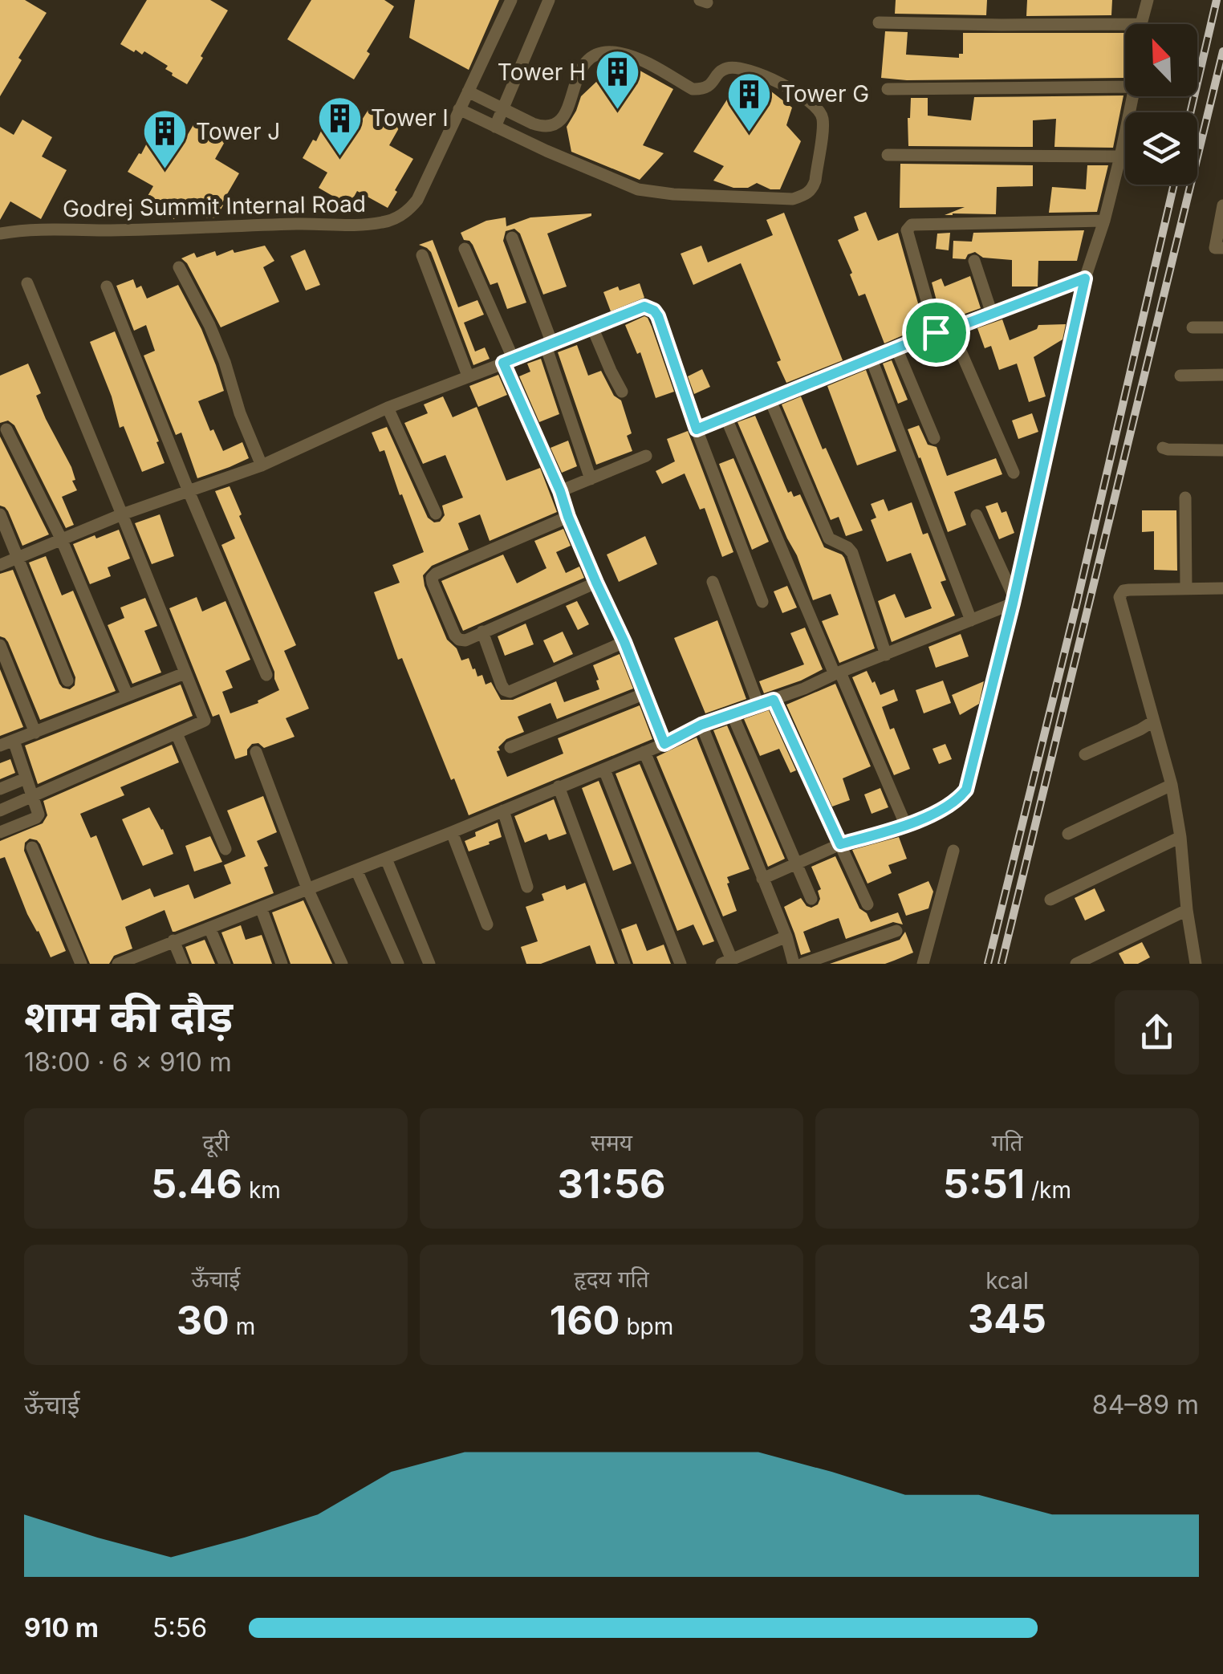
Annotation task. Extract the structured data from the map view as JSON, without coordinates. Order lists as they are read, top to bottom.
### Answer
{
  "streets": {
    "street": ["Godrej Summit Internal Road"]
  },
  "places": {
    "building": [
      "Tower H",
      "Tower G",
      "Tower I",
      "Tower J"
    ]
  },
  "north": "top left",
  "page": {
    "heading": ["शाम की दौड़", "18:00 · 6 × 910 m"],
    "stats": [
      ["दूरी", "5.46 km"],
      ["समय", "31:56"],
      ["गति", "5:51 /km"],
      ["ऊँचाई", "30 m"],
      ["हृदय गति", "160 bpm"],
      ["kcal", "345"]
    ],
    "chart": ["ऊँचाई", "84–89 m"],
    "list": [
      {
        "name": "910 m",
        "note": "5:56"
      }
    ]
  }
}
